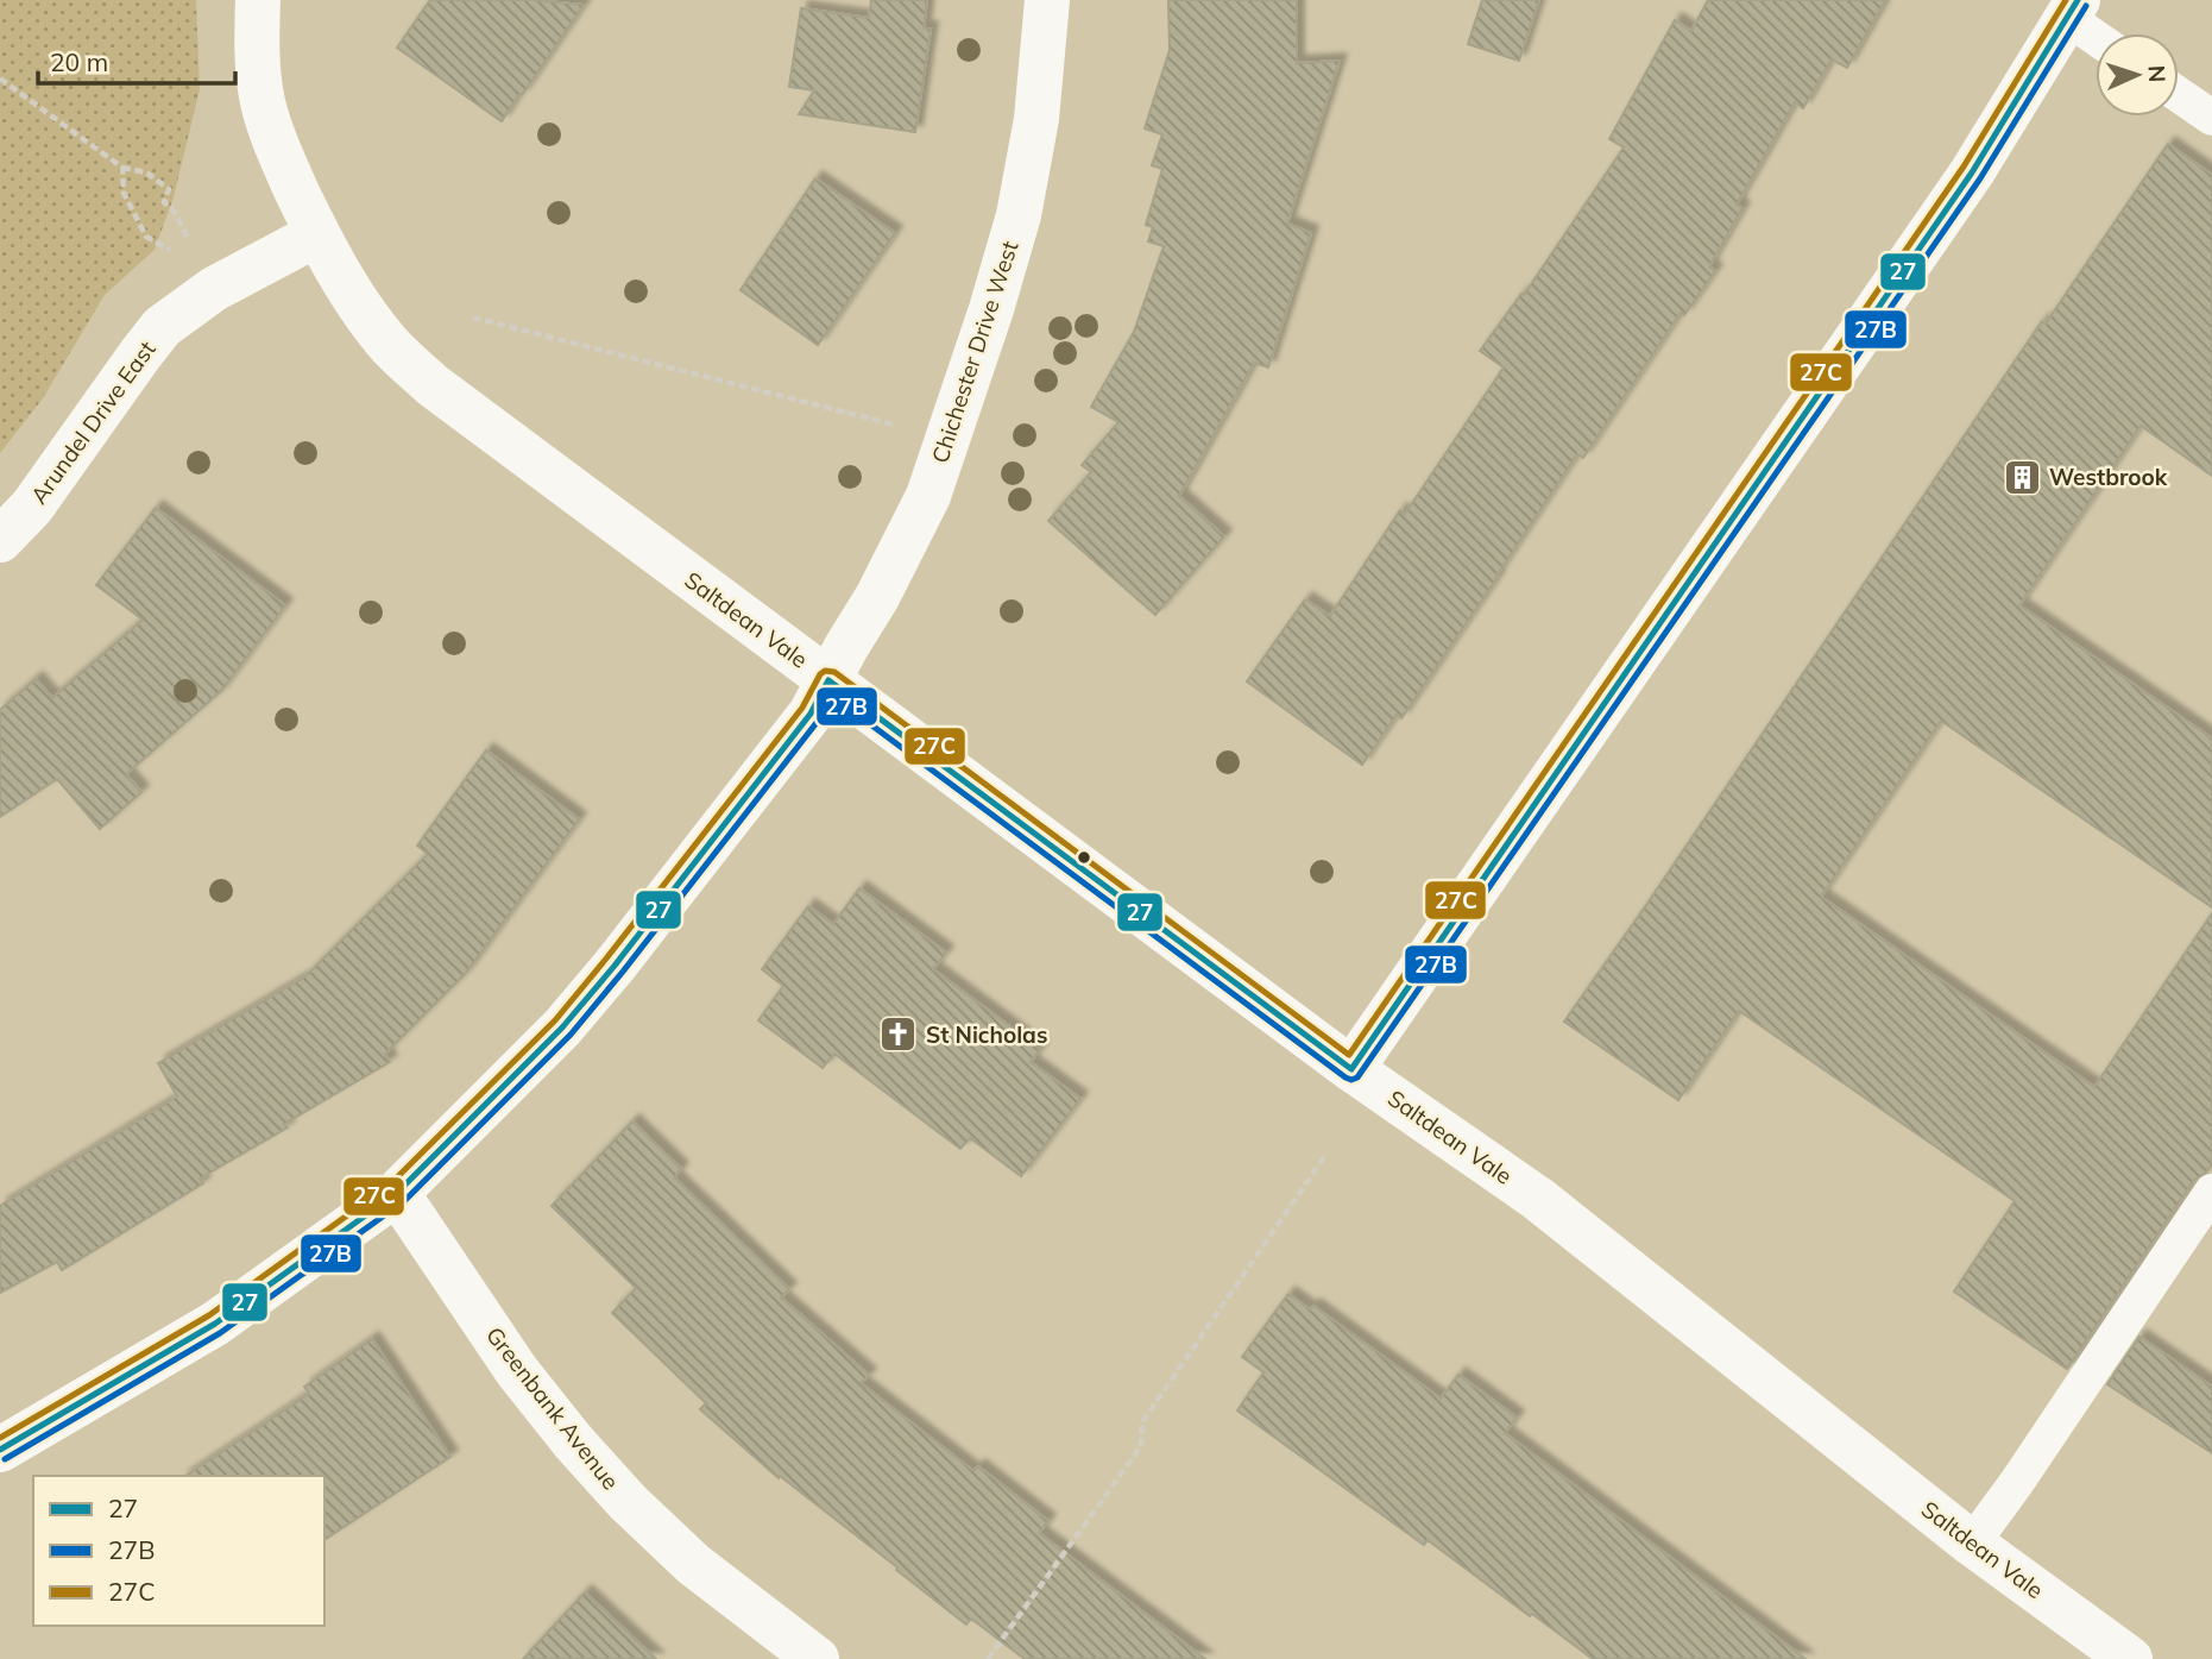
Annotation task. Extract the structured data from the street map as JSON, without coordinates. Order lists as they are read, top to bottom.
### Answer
{
  "streets": {
    "street": [
      "Chichester Drive West",
      "Arundel Drive East",
      "Saltdean Vale",
      "Greenbank Avenue"
    ]
  },
  "crossings": [
    ["Chichester Drive West", "Saltdean Vale"],
    ["Chichester Drive West", "Greenbank Avenue"],
    ["Arundel Drive East", "Saltdean Vale"]
  ],
  "places": {
    "building": ["Westbrook"],
    "church": ["St Nicholas"]
  },
  "lines": ["transit line 27", "transit line 27C", "transit line 27B"],
  "legend": ["27", "27B", "27C"],
  "scale_bar": "20 m",
  "north": "right"
}
